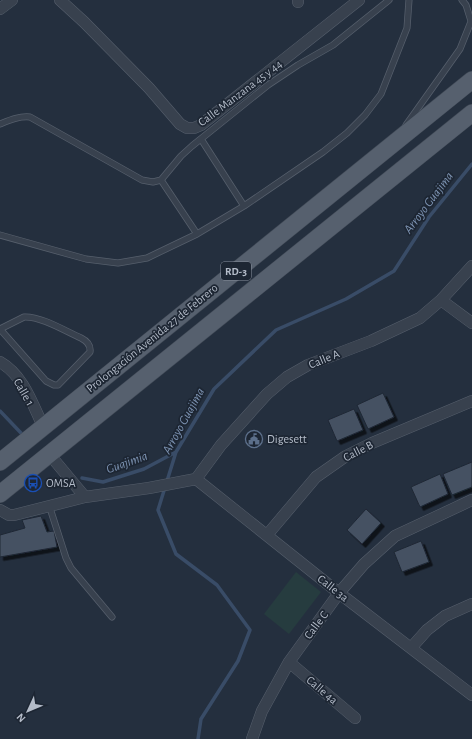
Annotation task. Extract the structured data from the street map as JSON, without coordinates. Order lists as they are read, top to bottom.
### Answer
{
  "streets": {
    "main road": ["RD-3", "Prolongación Avenida 27 de Febrero"],
    "street": [
      "Calle Manzana 45 y 44",
      "Calle A",
      "Calle 1",
      "Calle B",
      "Calle 3a",
      "Calle C",
      "Calle 4a"
    ]
  },
  "crossings": [
    ["Prolongación Avenida 27 de Febrero", "Calle 1"],
    ["Calle A", "Calle 3a"],
    ["Calle B", "Calle 3a"],
    ["Calle 3a", "Calle C"],
    ["Calle C", "Calle 4a"]
  ],
  "water": ["Arroyo Guajima", "Guajimia"],
  "places": {
    "public building": ["Digesett"],
    "bus stop": ["OMSA"]
  },
  "north": "bottom left"
}
